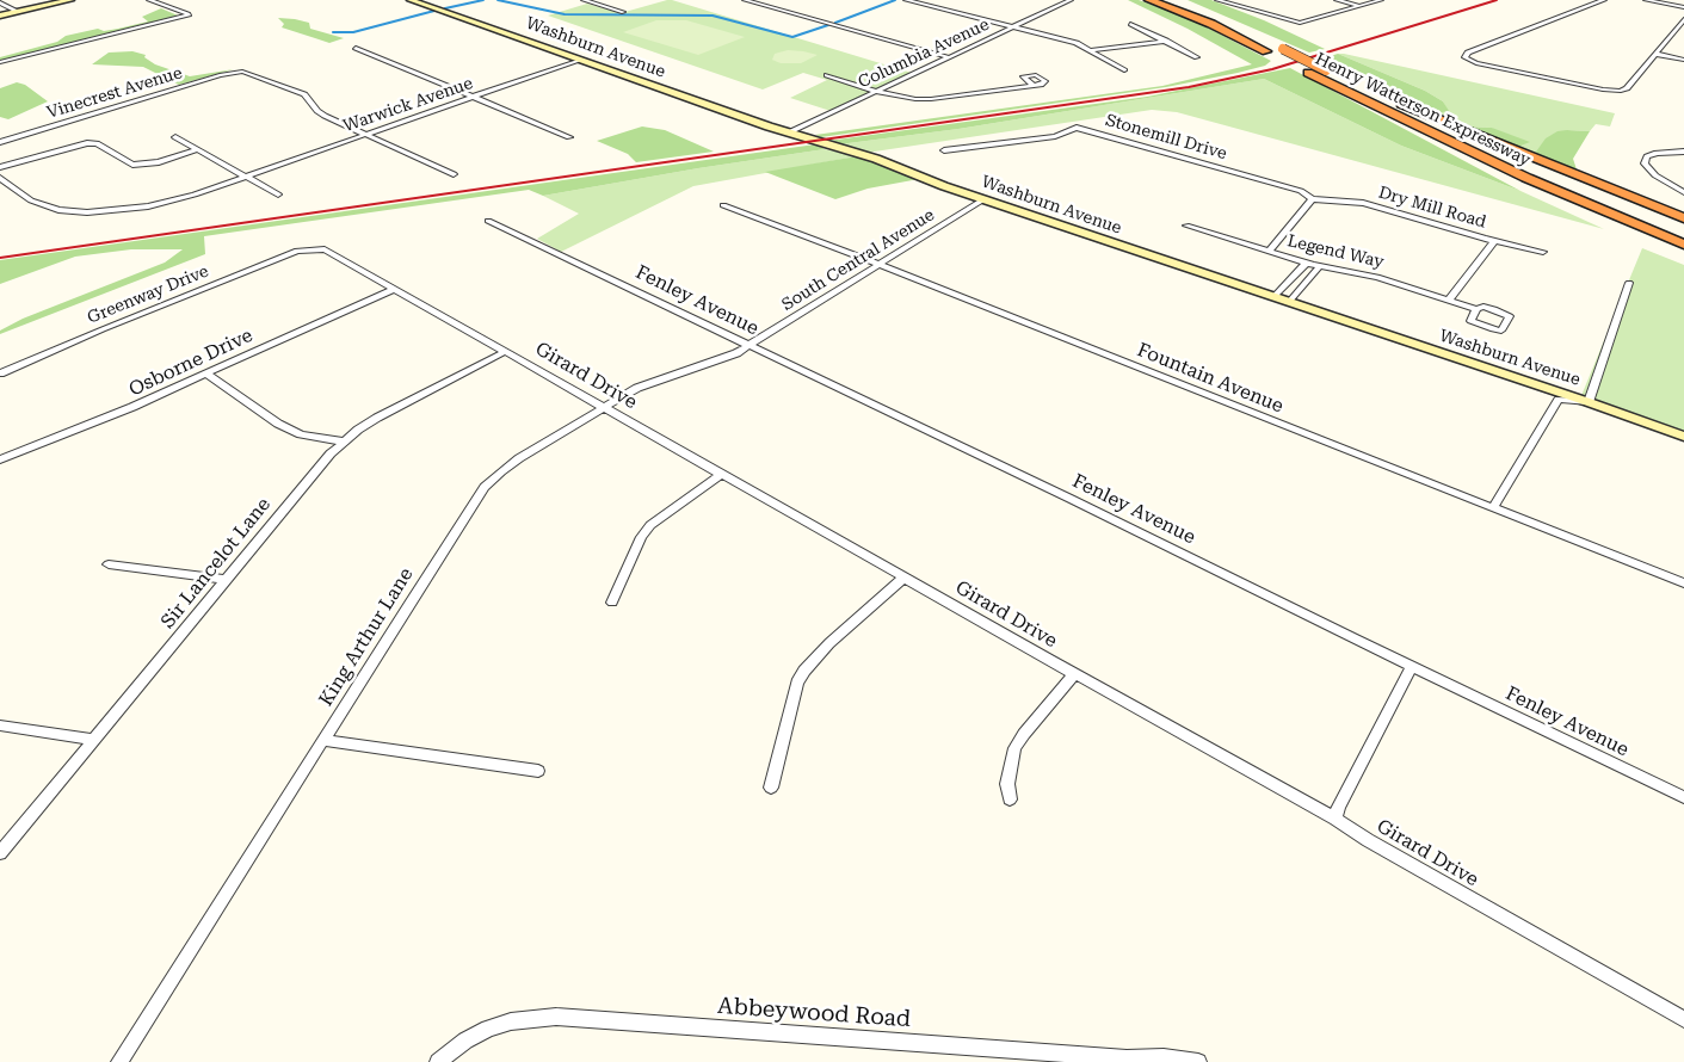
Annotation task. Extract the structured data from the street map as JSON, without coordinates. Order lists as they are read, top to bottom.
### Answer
{
  "streets": {
    "highway": ["Henry Watterson Expressway"],
    "street": [
      "Washburn Avenue",
      "Columbia Avenue",
      "Vinecrest Avenue",
      "Warwick Avenue",
      "Stonemill Drive",
      "Dry Mill Road",
      "Legend Way",
      "South Central Avenue",
      "Greenway Drive",
      "Fenley Avenue",
      "Osborne Drive",
      "Girard Drive",
      "Fountain Avenue",
      "Sir Lancelot Lane",
      "King Arthur Lane",
      "Abbeywood Road"
    ]
  },
  "crossings": [
    ["Washburn Avenue", "Columbia Avenue"],
    ["Washburn Avenue", "Warwick Avenue"],
    ["Washburn Avenue", "South Central Avenue"],
    ["Vinecrest Avenue", "Warwick Avenue"],
    ["Stonemill Drive", "Dry Mill Road"],
    ["South Central Avenue", "Fenley Avenue"],
    ["South Central Avenue", "Fountain Avenue"],
    ["South Central Avenue", "King Arthur Lane"],
    ["Greenway Drive", "Girard Drive"],
    ["Fenley Avenue", "King Arthur Lane"],
    ["Osborne Drive", "Girard Drive"],
    ["Girard Drive", "Sir Lancelot Lane"],
    ["Girard Drive", "King Arthur Lane"]
  ]
}
